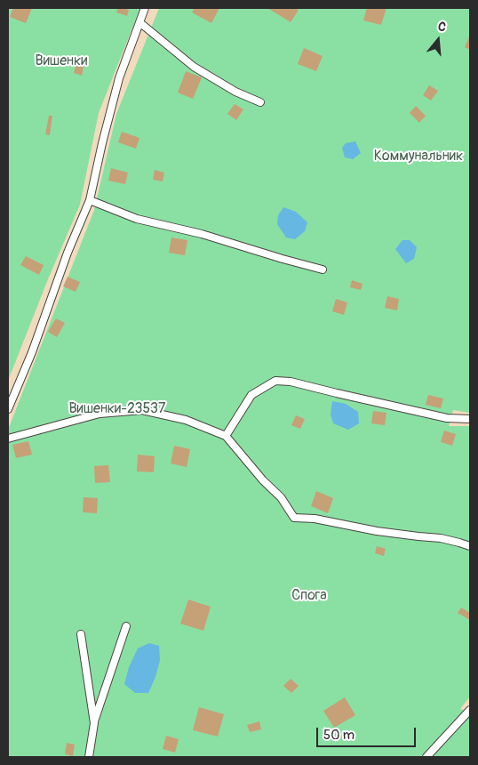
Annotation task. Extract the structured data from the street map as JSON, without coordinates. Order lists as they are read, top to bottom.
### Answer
{
  "parks": [
    "Вишенки",
    "Коммунальник",
    "Вишенки-23537",
    "Спога"
  ],
  "scale_bar": "50 m",
  "north": "top"
}
